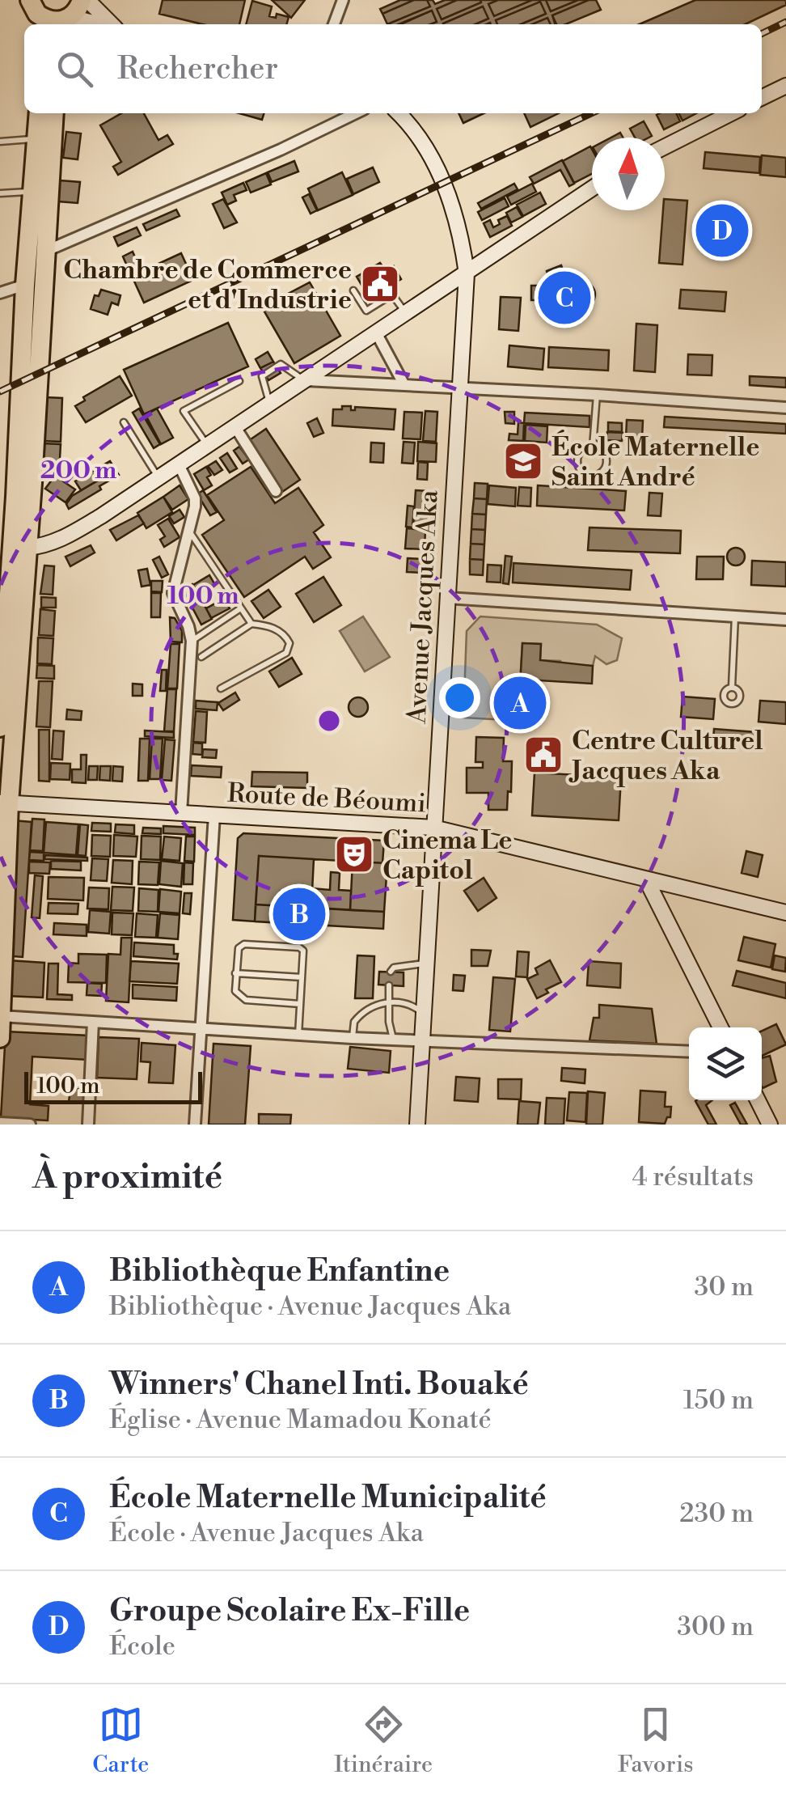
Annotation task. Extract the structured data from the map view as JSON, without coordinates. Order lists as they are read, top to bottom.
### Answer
{
  "streets": {
    "street": ["Avenue Jacques Aka", "Route de Béoumi"]
  },
  "crossings": [
    ["Avenue Jacques Aka", "Route de Béoumi"]
  ],
  "places": {
    "public building": ["Chambre de Commerce et d'Industrie", "Centre Culturel Jacques Aka"],
    "school or university": ["École Maternelle Saint André"],
    "theatre": ["Cinema Le Capitol"]
  },
  "scale_bar": "100 m",
  "north": "top",
  "page": {
    "search": "Rechercher",
    "pins": [
      "D",
      "C",
      "A",
      "B"
    ],
    "scale": "100 m",
    "heading": ["À proximité", "4 résultats"],
    "list": [
      {
        "mark": "A",
        "name": "Bibliothèque Enfantine",
        "note": "Bibliothèque · Avenue Jacques Aka",
        "value": "30 m"
      },
      {
        "mark": "B",
        "name": "Winners' Chanel Inti. Bouaké",
        "note": "Église · Avenue Mamadou Konaté",
        "value": "150 m"
      },
      {
        "mark": "C",
        "name": "École Maternelle Municipalité",
        "note": "École · Avenue Jacques Aka",
        "value": "230 m"
      },
      {
        "mark": "D",
        "name": "Groupe Scolaire Ex-Fille",
        "note": "École",
        "value": "300 m"
      }
    ],
    "nav": ["Carte", "Itinéraire", "Favoris"]
  },
  "rings": ["200 m", "100 m"]
}
